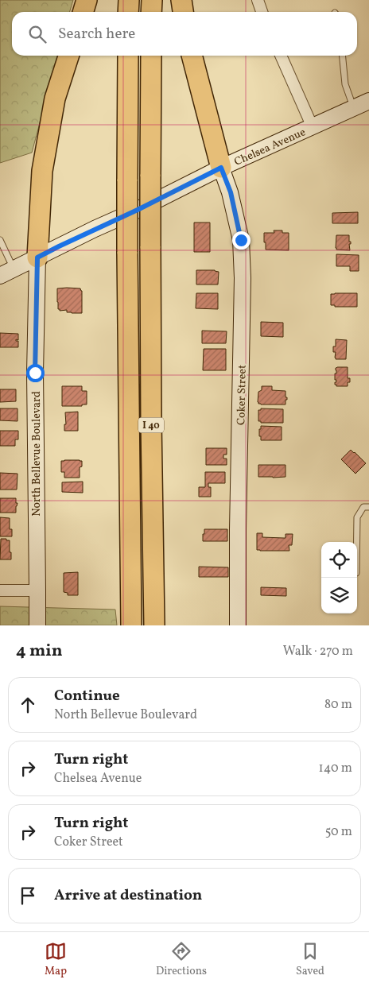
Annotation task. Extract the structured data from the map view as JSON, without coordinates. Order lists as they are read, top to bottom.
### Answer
{
  "streets": {
    "highway": ["I 40"],
    "main road": ["Chelsea Avenue", "Coker Street", "North Bellevue Boulevard"]
  },
  "crossings": [
    ["Chelsea Avenue", "Coker Street"],
    ["Chelsea Avenue", "North Bellevue Boulevard"]
  ],
  "page": {
    "search": "Search here",
    "heading": ["4 min", "Walk · 270 m"],
    "list": [
      ["Continue", "North Bellevue Boulevard", "80 m"],
      ["Turn right", "Chelsea Avenue", "140 m"],
      ["Turn right", "Coker Street", "50 m"],
      "Arrive at destination"
    ],
    "nav": ["Map", "Directions", "Saved"]
  }
}
